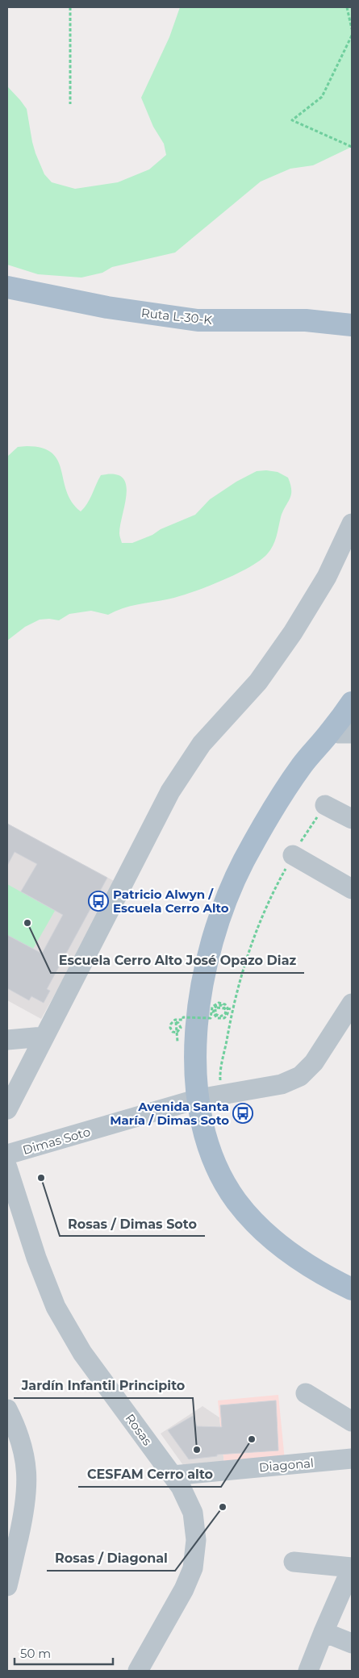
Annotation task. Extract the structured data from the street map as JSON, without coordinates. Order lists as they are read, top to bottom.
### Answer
{
  "streets": {
    "main road": ["Ruta L-30-K"],
    "street": ["Dimas Soto", "Rosas", "Diagonal"]
  },
  "crossings": [
    ["Rosas", "Diagonal"]
  ],
  "places": {
    "bus stop": ["Patricio Alwyn / Escuela Cerro Alto", "Avenida Santa María / Dimas Soto"],
    "other": [
      "Escuela Cerro Alto José Opazo Diaz",
      "Rosas / Dimas Soto",
      "CESFAM Cerro alto",
      "Jardín Infantil Principito",
      "Rosas / Diagonal"
    ]
  },
  "scale_bar": "50 m"
}
